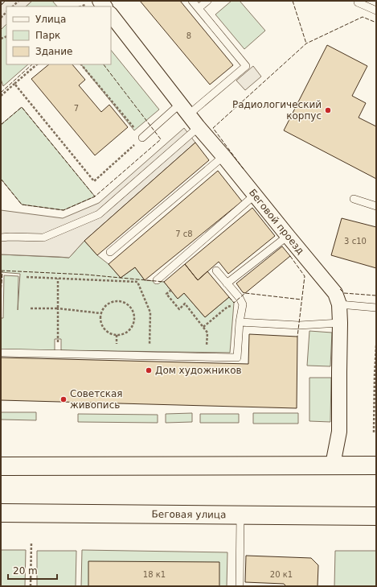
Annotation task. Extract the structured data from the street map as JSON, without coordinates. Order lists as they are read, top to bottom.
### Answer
{
  "streets": {
    "main road": ["Беговая улица"],
    "street": ["Беговой проезд"]
  },
  "places": ["Радиологический корпус", "Дом художников", "Советская живопись"],
  "house_numbers": [
    "8",
    "7",
    "7 с8",
    "3 с10",
    "18 к1",
    "20 к1"
  ],
  "legend": ["Улица", "Парк", "Здание"],
  "scale_bar": "20 m"
}
